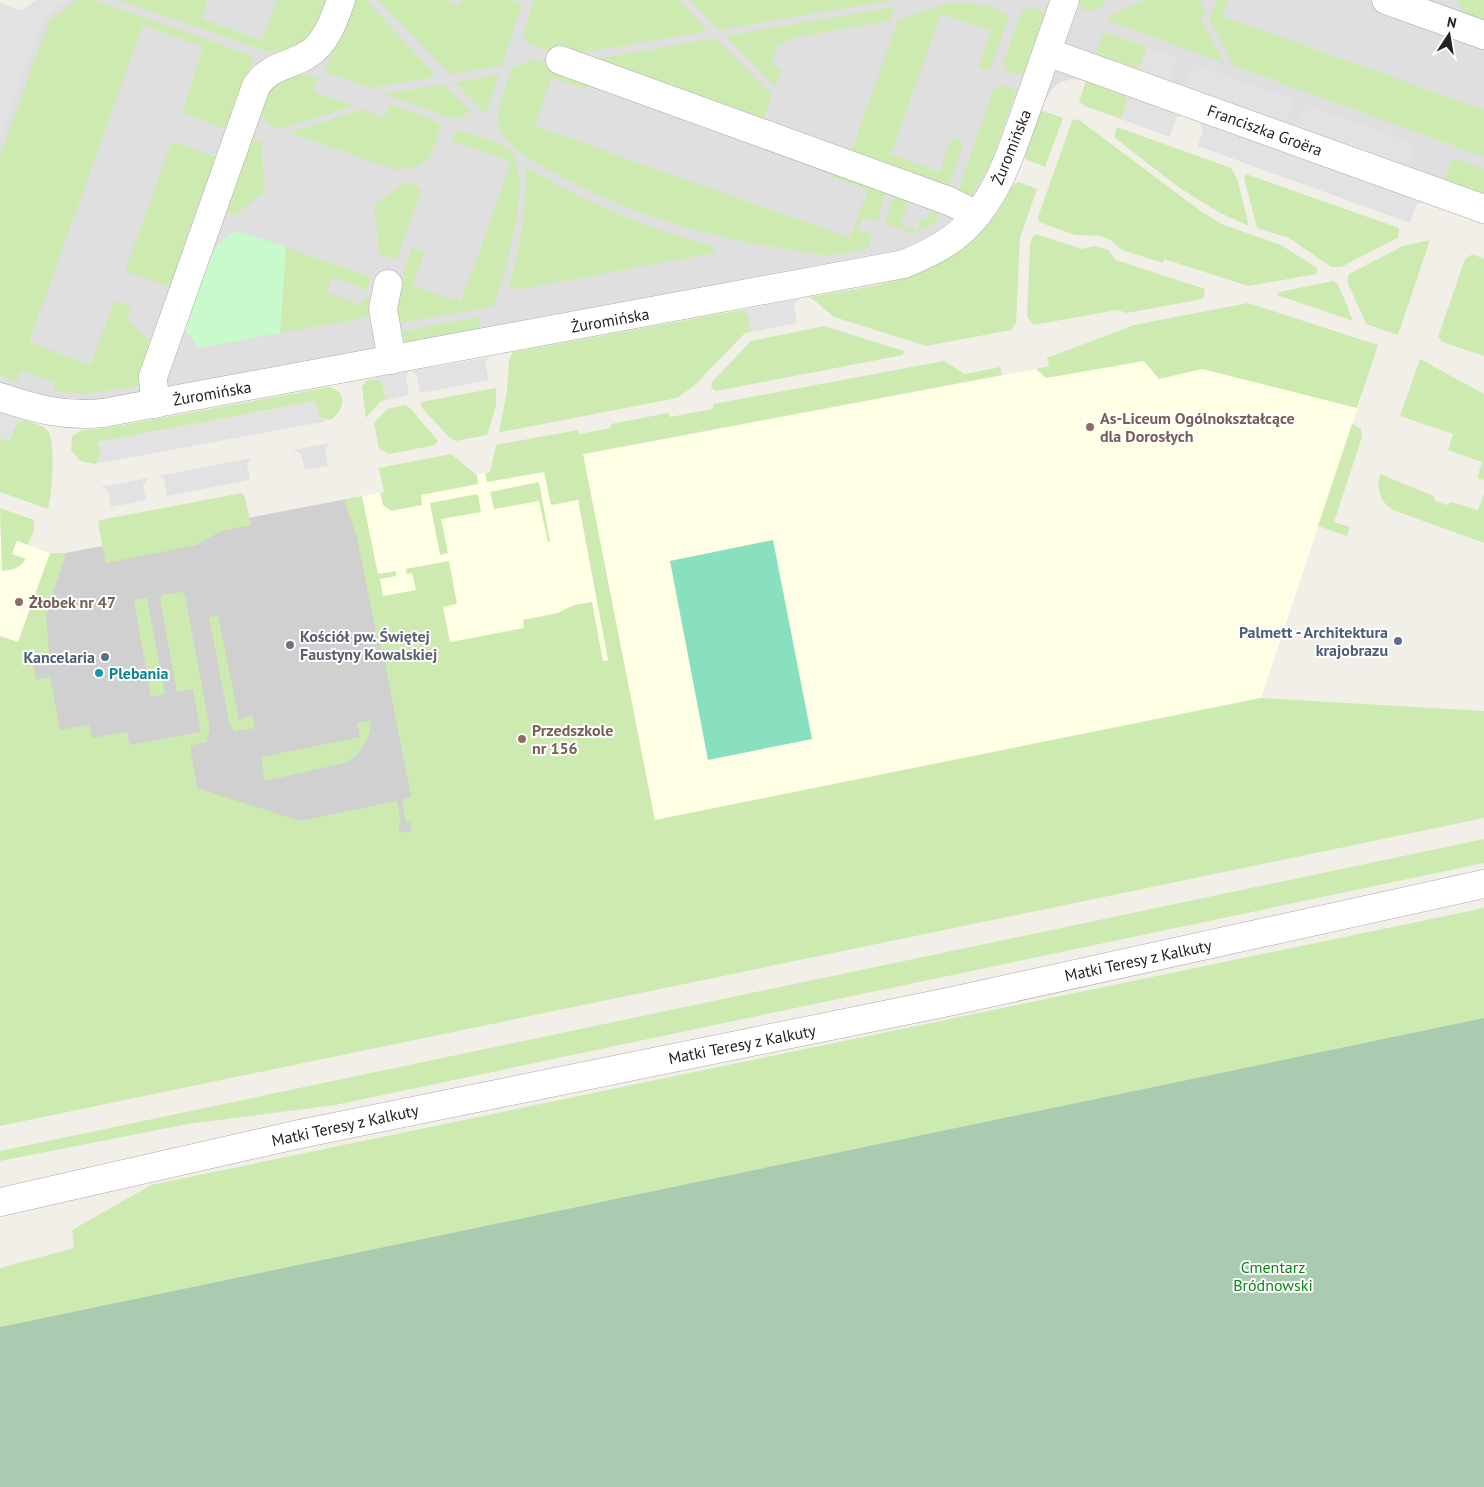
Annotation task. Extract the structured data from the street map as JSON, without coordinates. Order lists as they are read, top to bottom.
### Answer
{
  "streets": {
    "street": ["Franciszka Groëra", "Żuromińska", "Matki Teresy z Kalkuty"]
  },
  "crossings": [
    ["Franciszka Groëra", "Żuromińska"]
  ],
  "parks": ["Cmentarz Bródnowski"],
  "places": [
    "As-Liceum Ogólnokształcące dla Dorosłych",
    "Żłobek nr 47",
    "Palmett - Architektura krajobrazu",
    "Kościół pw. Świętej Faustyny Kowalskiej",
    "Kancelaria",
    "Plebania",
    "Przedszkole nr 156"
  ],
  "north": "top"
}
